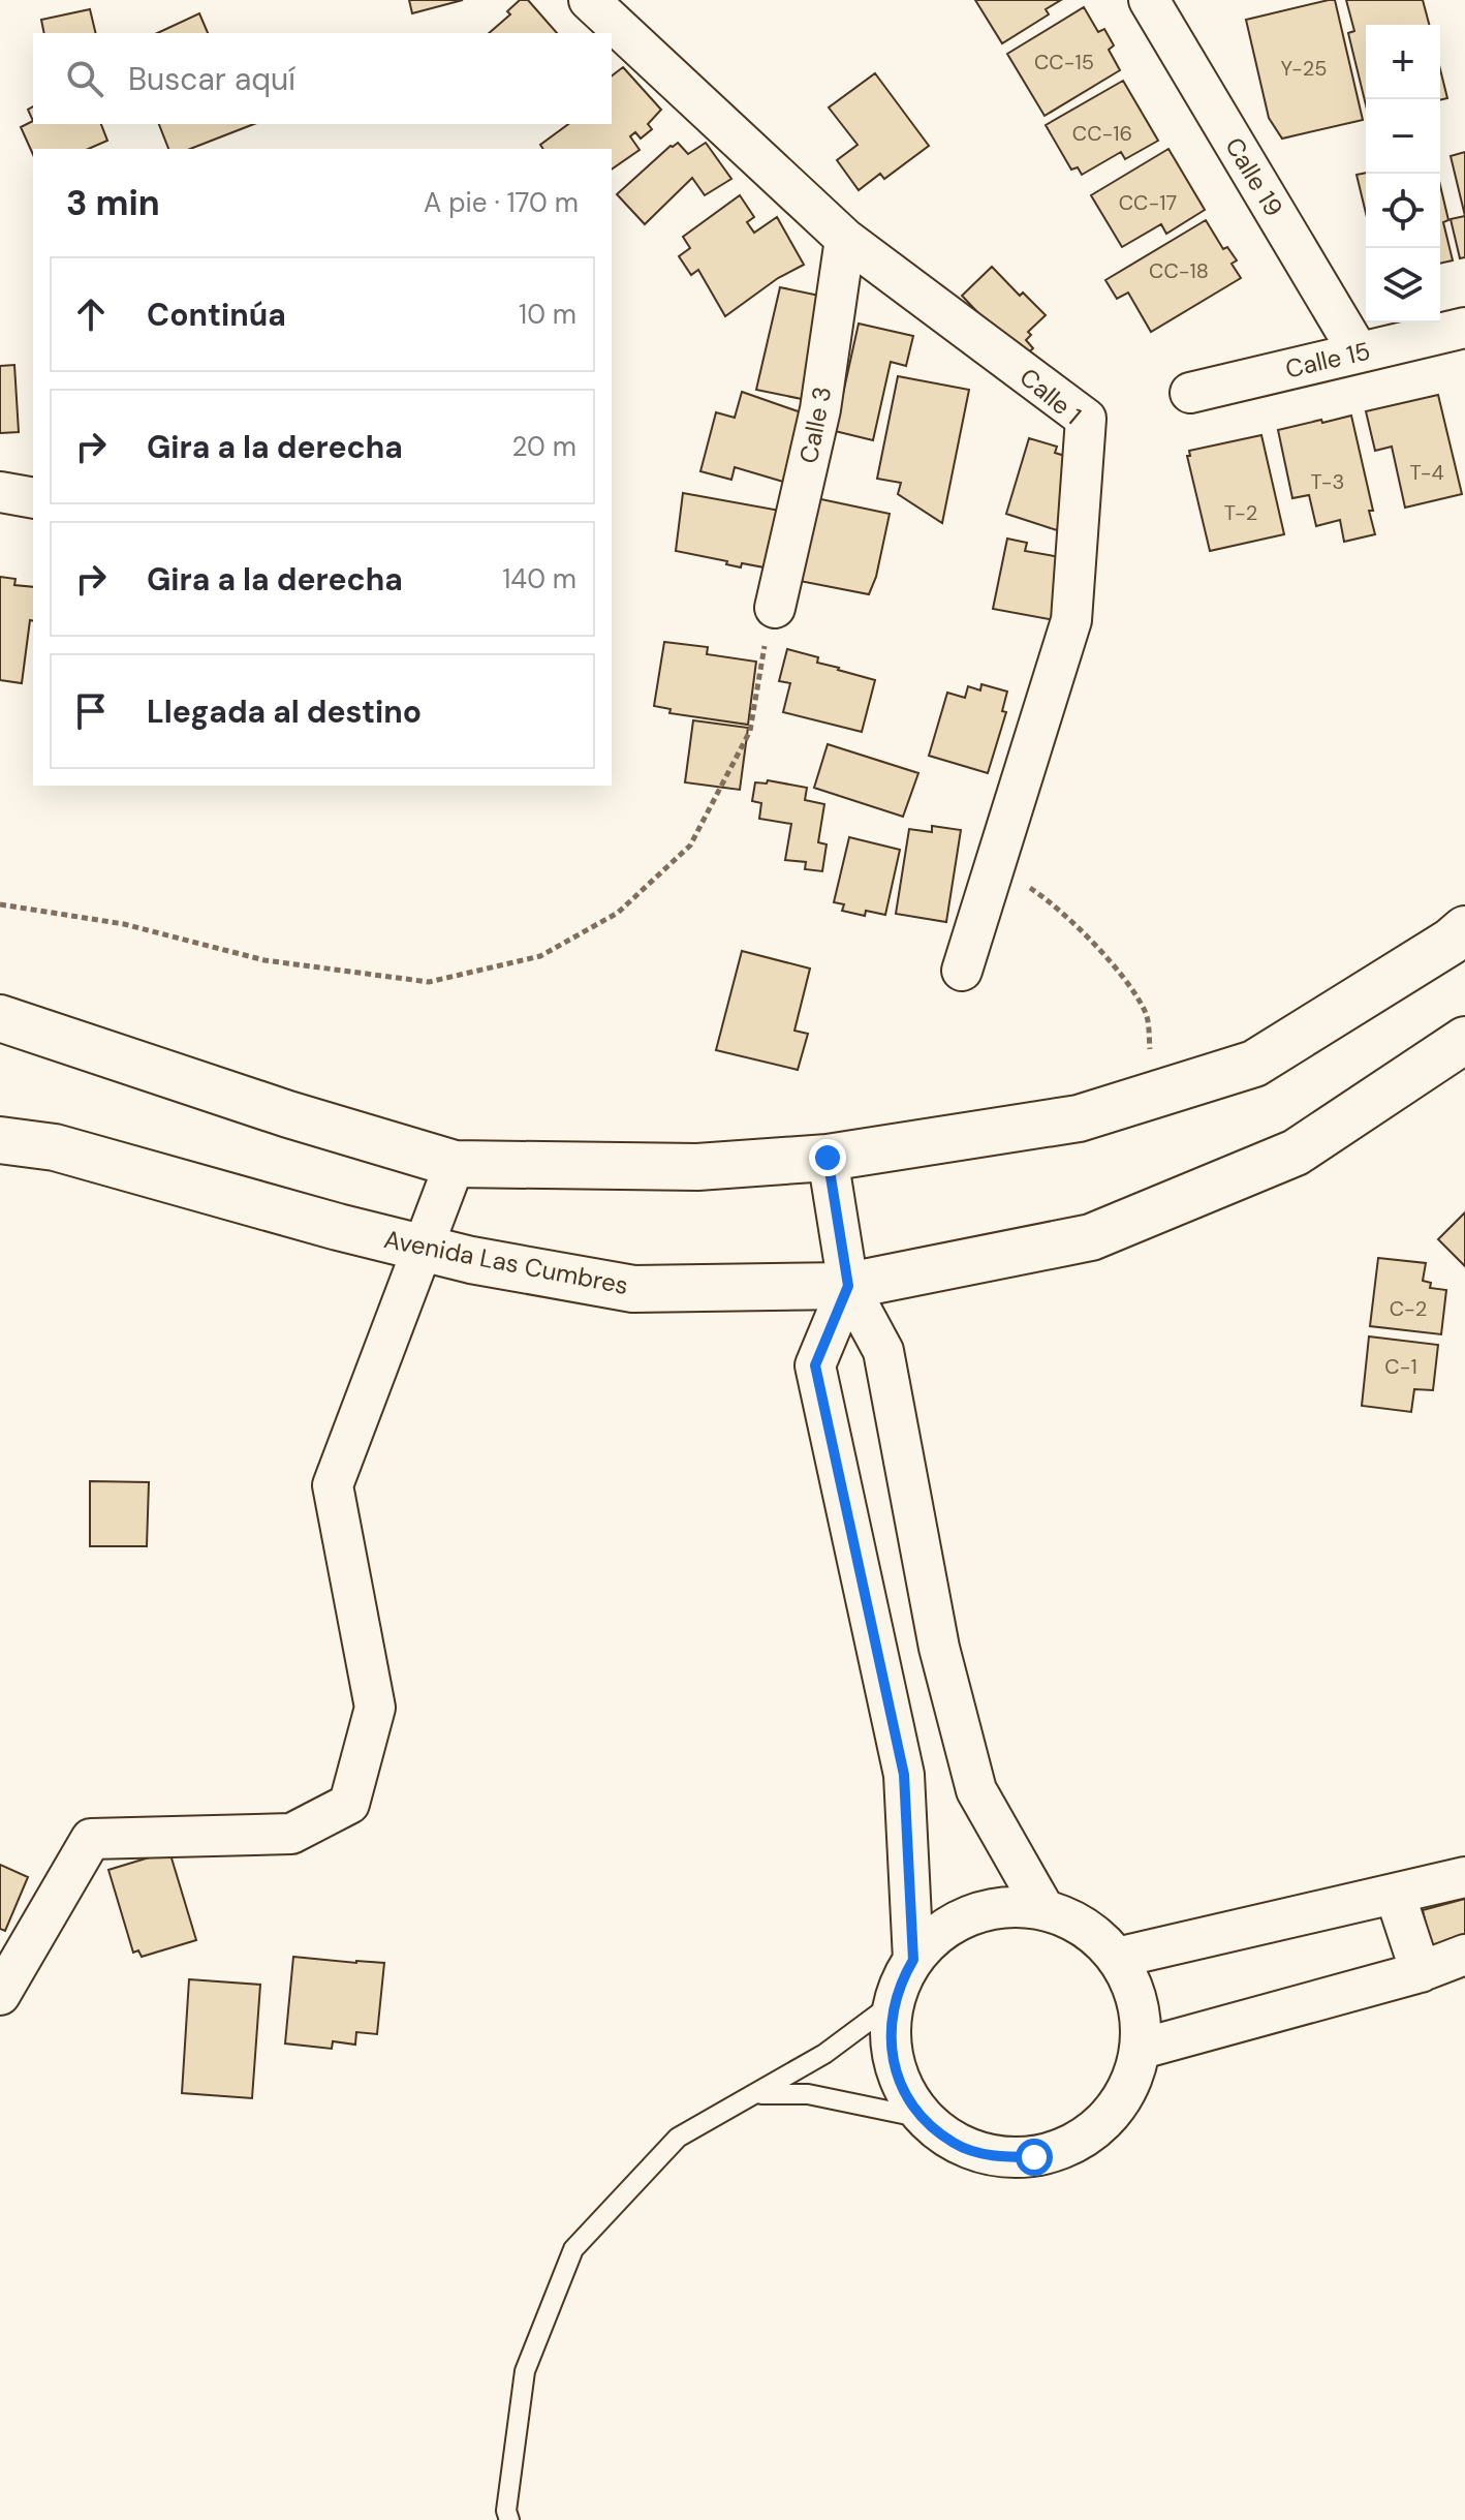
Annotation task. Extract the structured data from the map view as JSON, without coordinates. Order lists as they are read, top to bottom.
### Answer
{
  "streets": {
    "highway": ["Avenida Las Cumbres"],
    "street": [
      "Calle 19",
      "Calle 15",
      "Calle 1",
      "Calle 3"
    ]
  },
  "crossings": [
    ["Calle 19", "Calle 15"],
    ["Calle 1", "Calle 3"]
  ],
  "house_numbers": [
    "CC-15",
    "Y-25",
    "CC-16",
    "CC-17",
    "CC-18",
    "T-4",
    "T-3",
    "T-2",
    "C-2",
    "C-1"
  ],
  "page": {
    "map_buttons": ["+", "−"],
    "search": "Buscar aquí",
    "heading": ["3 min", "A pie · 170 m"],
    "list": [
      ["Continúa", "10 m"],
      ["Gira a la derecha", "20 m"],
      ["Gira a la derecha", "140 m"],
      "Llegada al destino"
    ]
  }
}
